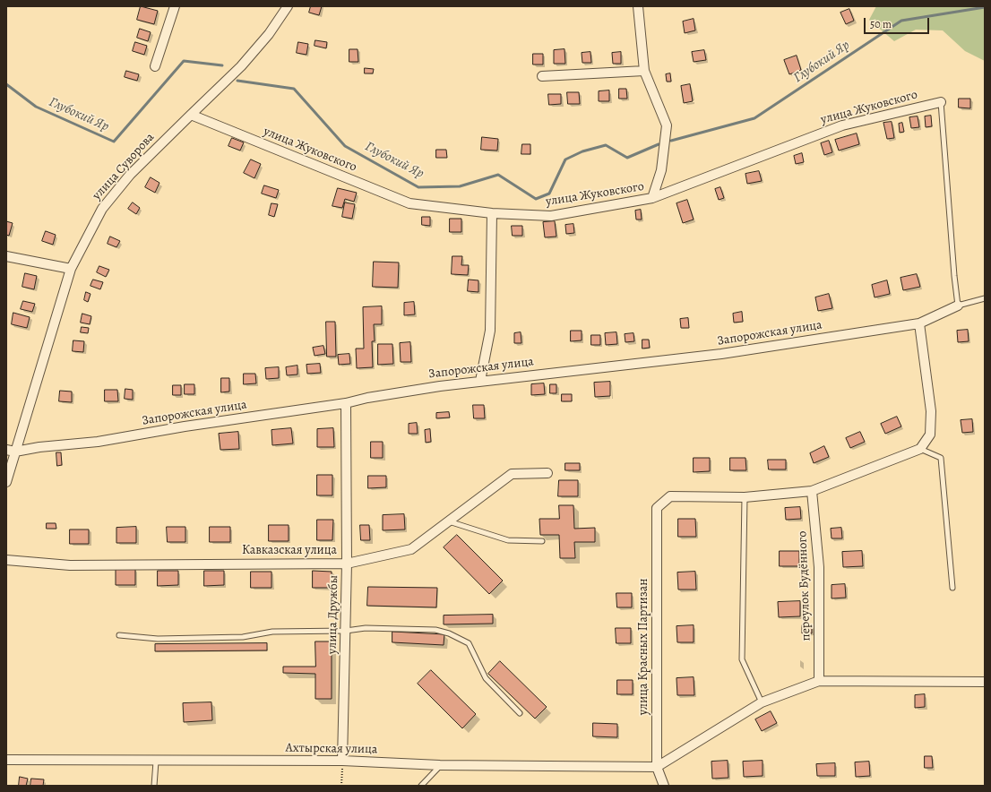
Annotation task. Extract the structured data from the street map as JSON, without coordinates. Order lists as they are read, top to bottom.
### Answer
{
  "streets": {
    "street": [
      "улица Жуковского",
      "улица Суворова",
      "Запорожская улица",
      "Кавказская улица",
      "переулок Будённого",
      "улица Дружбы",
      "улица Красных Партизан",
      "Ахтырская улица"
    ]
  },
  "crossings": [
    ["улица Жуковского", "улица Суворова"],
    ["улица Суворова", "Запорожская улица"],
    ["Запорожская улица", "улица Дружбы"],
    ["Кавказская улица", "улица Дружбы"],
    ["улица Дружбы", "Ахтырская улица"],
    ["улица Красных Партизан", "Ахтырская улица"]
  ],
  "water": ["Глубокий Яр"],
  "scale_bar": "50 m"
}
